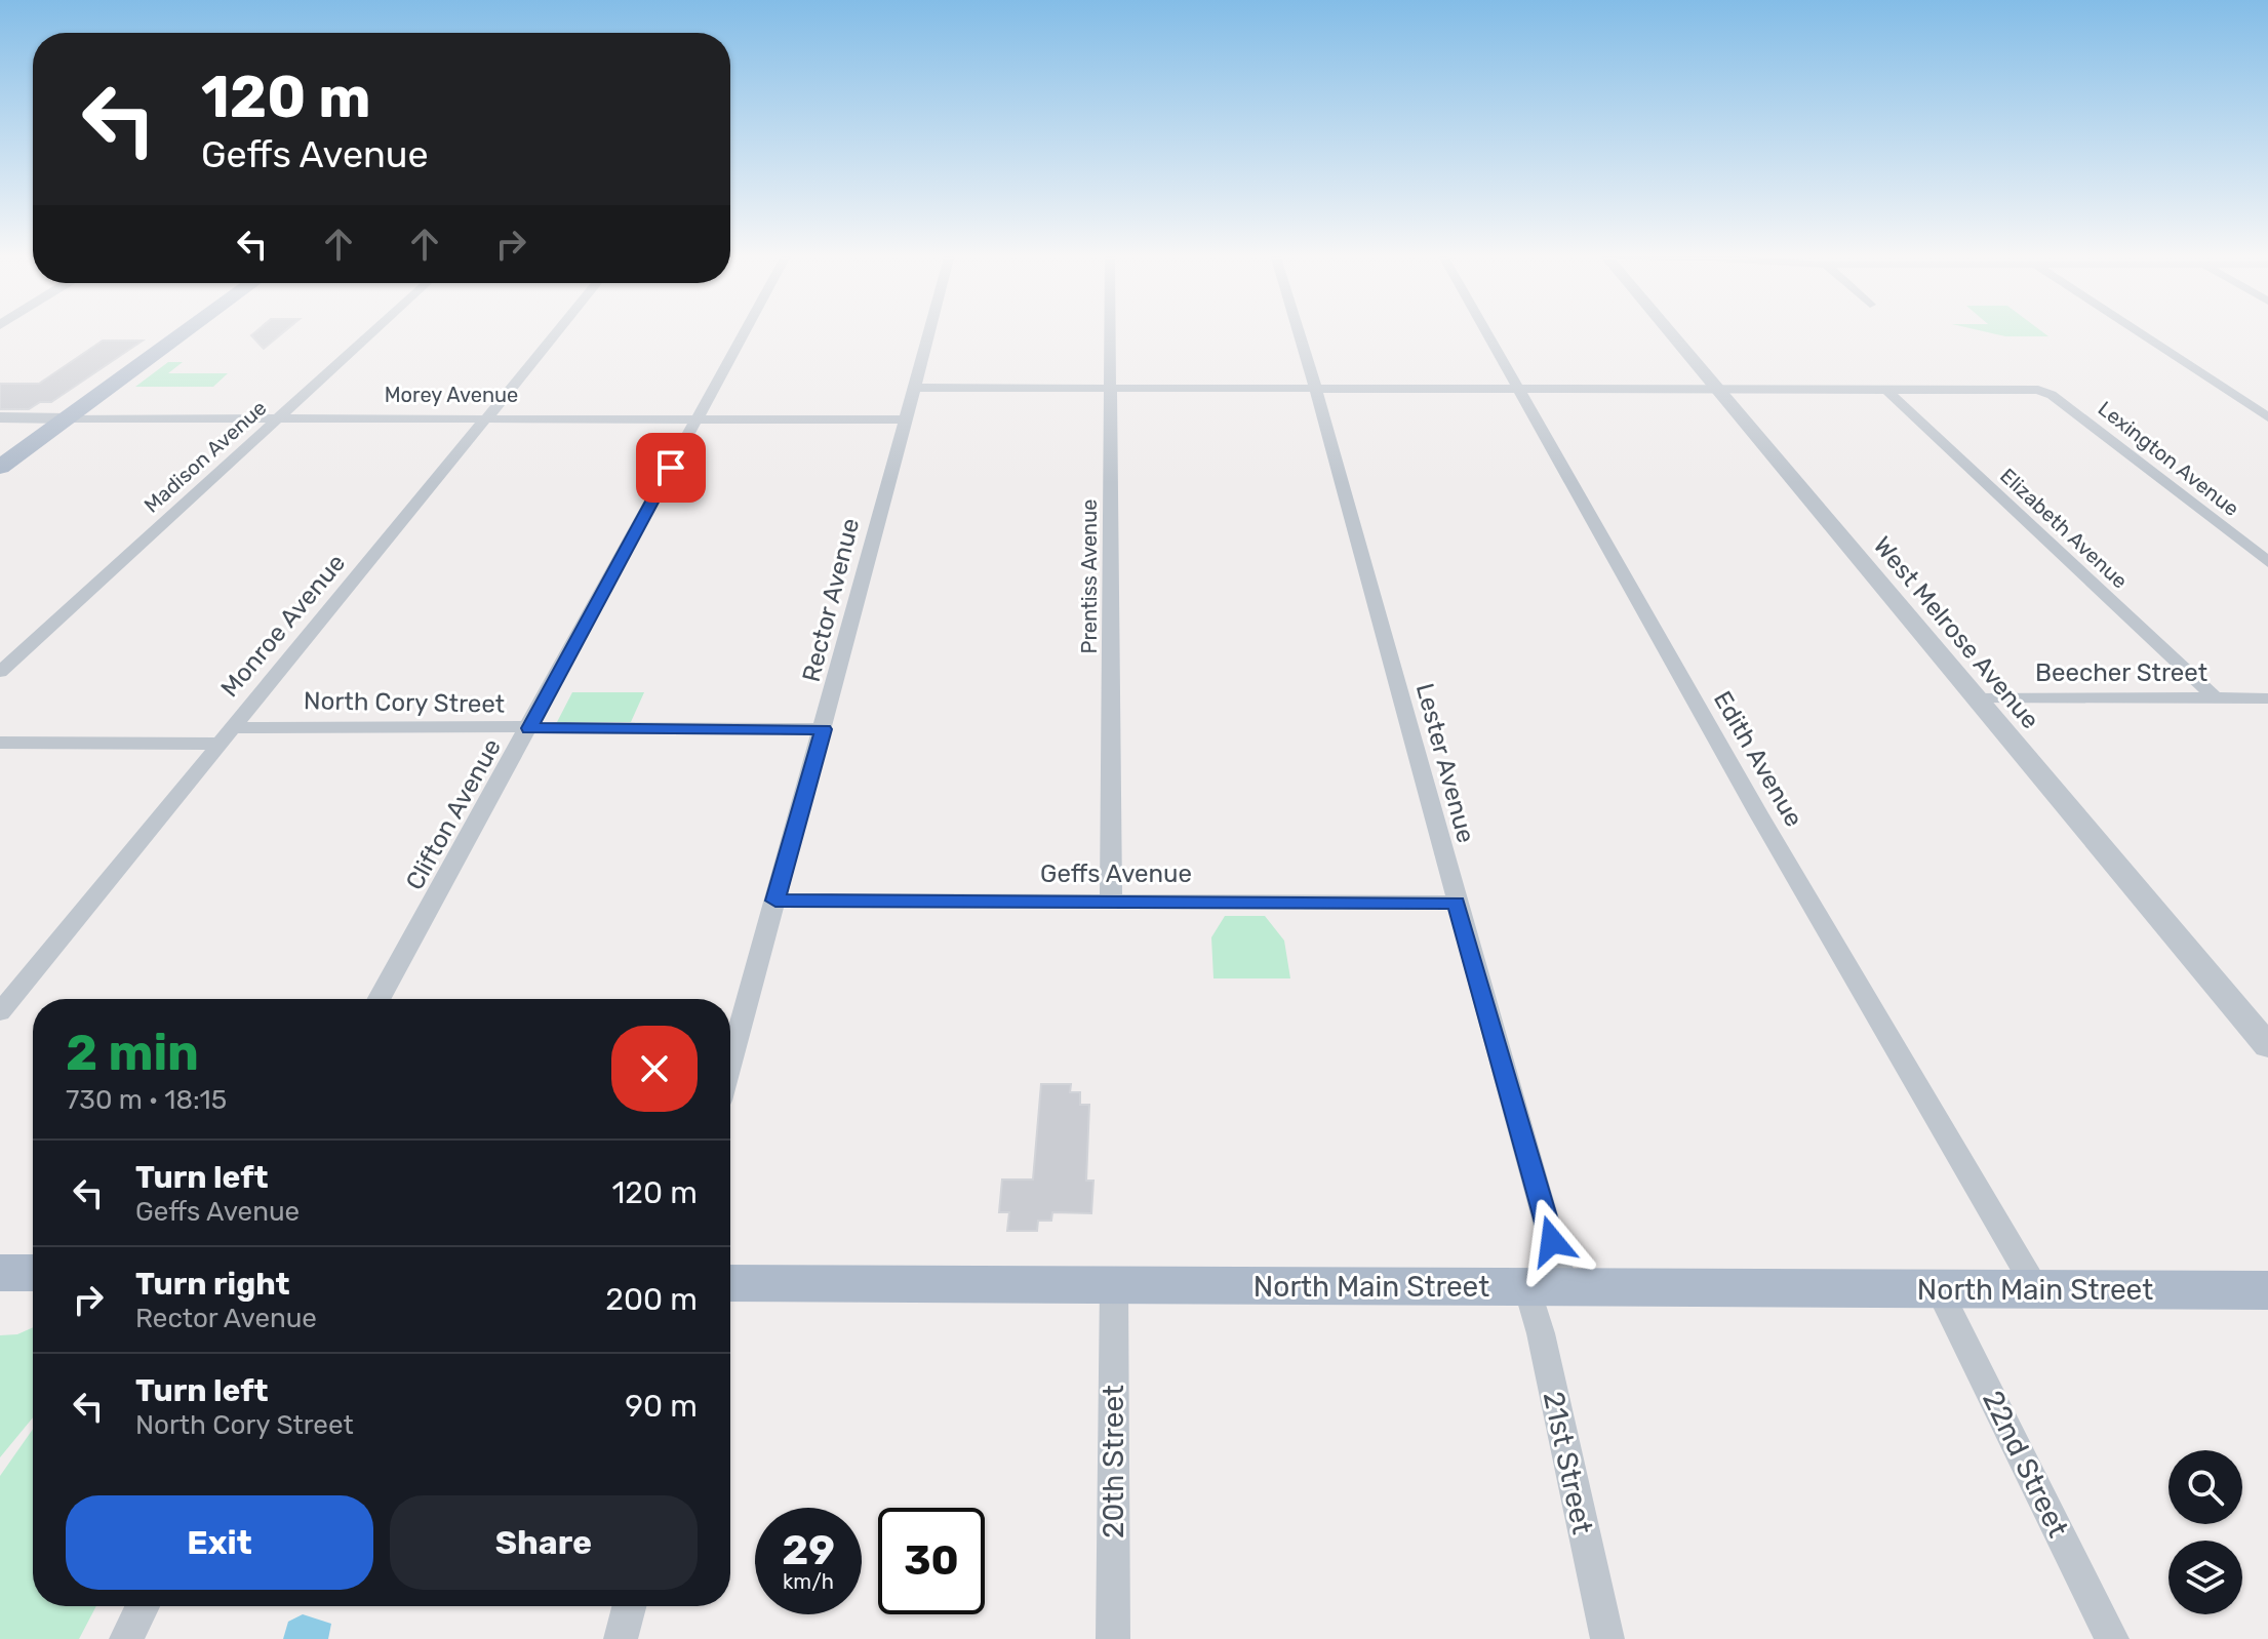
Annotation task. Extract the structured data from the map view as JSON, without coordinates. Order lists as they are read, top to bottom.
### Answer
{
  "streets": {
    "main road": ["North Main Street"],
    "street": [
      "Morey Avenue",
      "Madison Avenue",
      "Lexington Avenue",
      "Elizabeth Avenue",
      "Prentiss Avenue",
      "Rector Avenue",
      "Monroe Avenue",
      "West Melrose Avenue",
      "Beecher Street",
      "North Cory Street",
      "Edith Avenue",
      "Lester Avenue",
      "Clifton Avenue",
      "Geffs Avenue",
      "20th Street",
      "21st Street",
      "22nd Street"
    ]
  },
  "crossings": [
    ["Morey Avenue", "Madison Avenue"],
    ["Morey Avenue", "Rector Avenue"],
    ["Morey Avenue", "Monroe Avenue"],
    ["Morey Avenue", "Clifton Avenue"],
    ["Lexington Avenue", "Elizabeth Avenue"],
    ["Elizabeth Avenue", "Beecher Street"],
    ["Prentiss Avenue", "Geffs Avenue"],
    ["Rector Avenue", "North Cory Street"],
    ["Rector Avenue", "Geffs Avenue"],
    ["Monroe Avenue", "North Cory Street"],
    ["West Melrose Avenue", "Beecher Street"],
    ["North Cory Street", "Clifton Avenue"],
    ["Edith Avenue", "North Main Street"],
    ["Lester Avenue", "Geffs Avenue"],
    ["Lester Avenue", "North Main Street"],
    ["Lester Avenue", "21st Street"],
    ["North Main Street", "20th Street"],
    ["North Main Street", "21st Street"],
    ["North Main Street", "22nd Street"]
  ],
  "page": {
    "turn": ["120 m", "Geffs Avenue"],
    "heading": ["2 min", "730 m · 18:15"],
    "list": [
      {
        "name": "Turn left",
        "note": "Geffs Avenue",
        "value": "120 m"
      },
      {
        "name": "Turn right",
        "note": "Rector Avenue",
        "value": "200 m"
      },
      {
        "name": "Turn left",
        "note": "North Cory Street",
        "value": "90 m"
      }
    ],
    "buttons": ["Exit", "Share"],
    "speed": "29 km/h",
    "limit": "30"
  }
}
